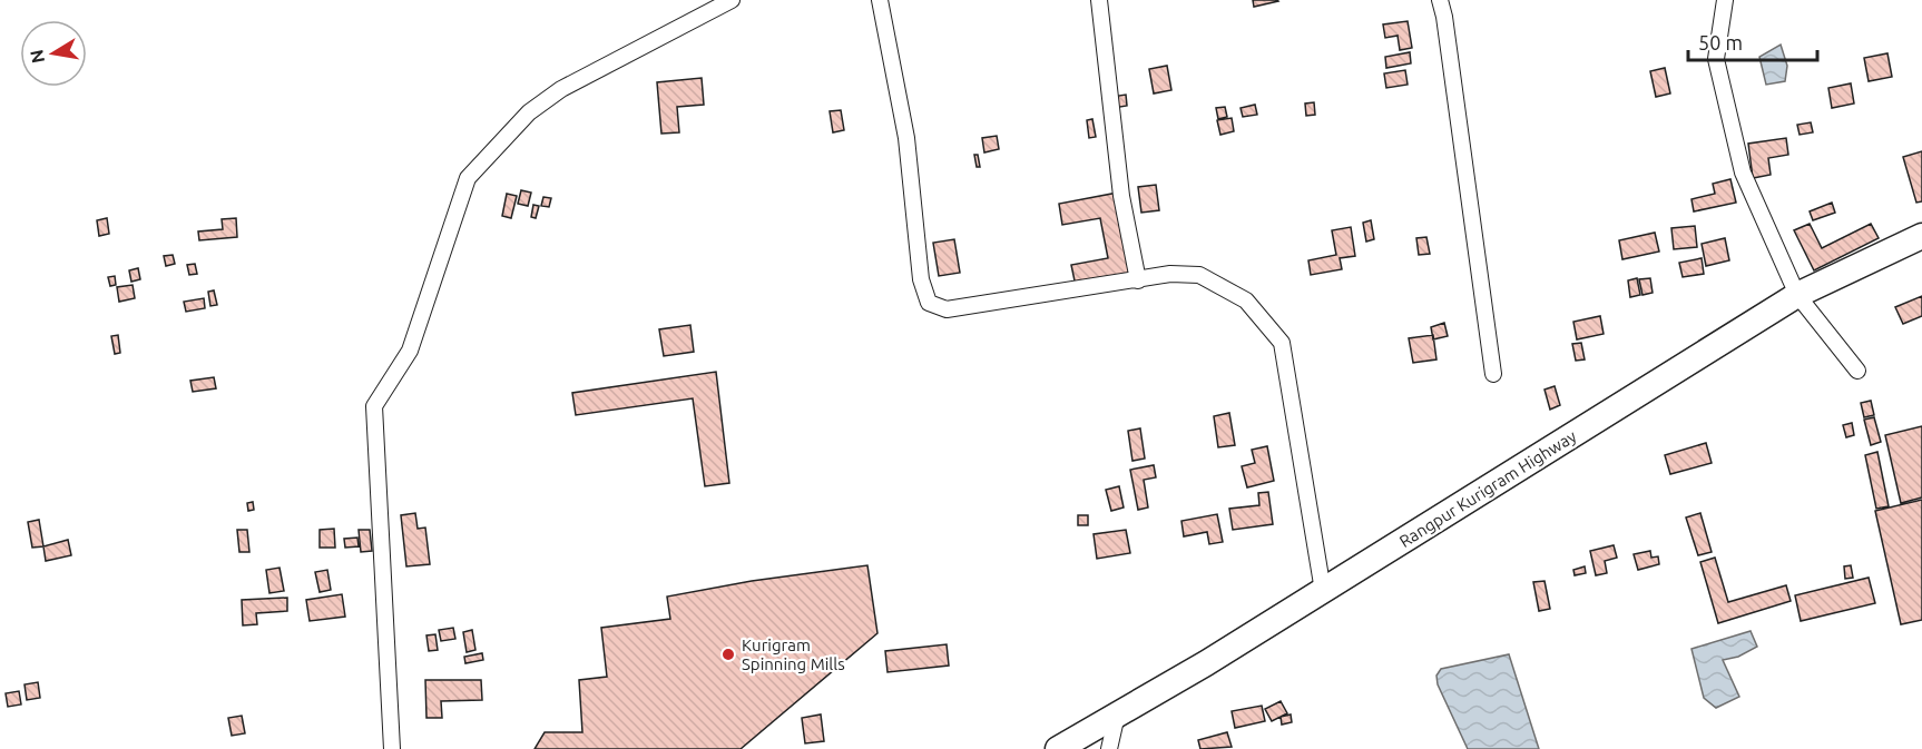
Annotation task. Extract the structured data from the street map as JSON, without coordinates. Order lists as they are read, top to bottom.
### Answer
{
  "streets": {
    "highway": ["Rangpur Kurigram Highway"]
  },
  "places": ["Kurigram Spinning Mills"],
  "scale_bar": "50 m",
  "north": "left"
}
